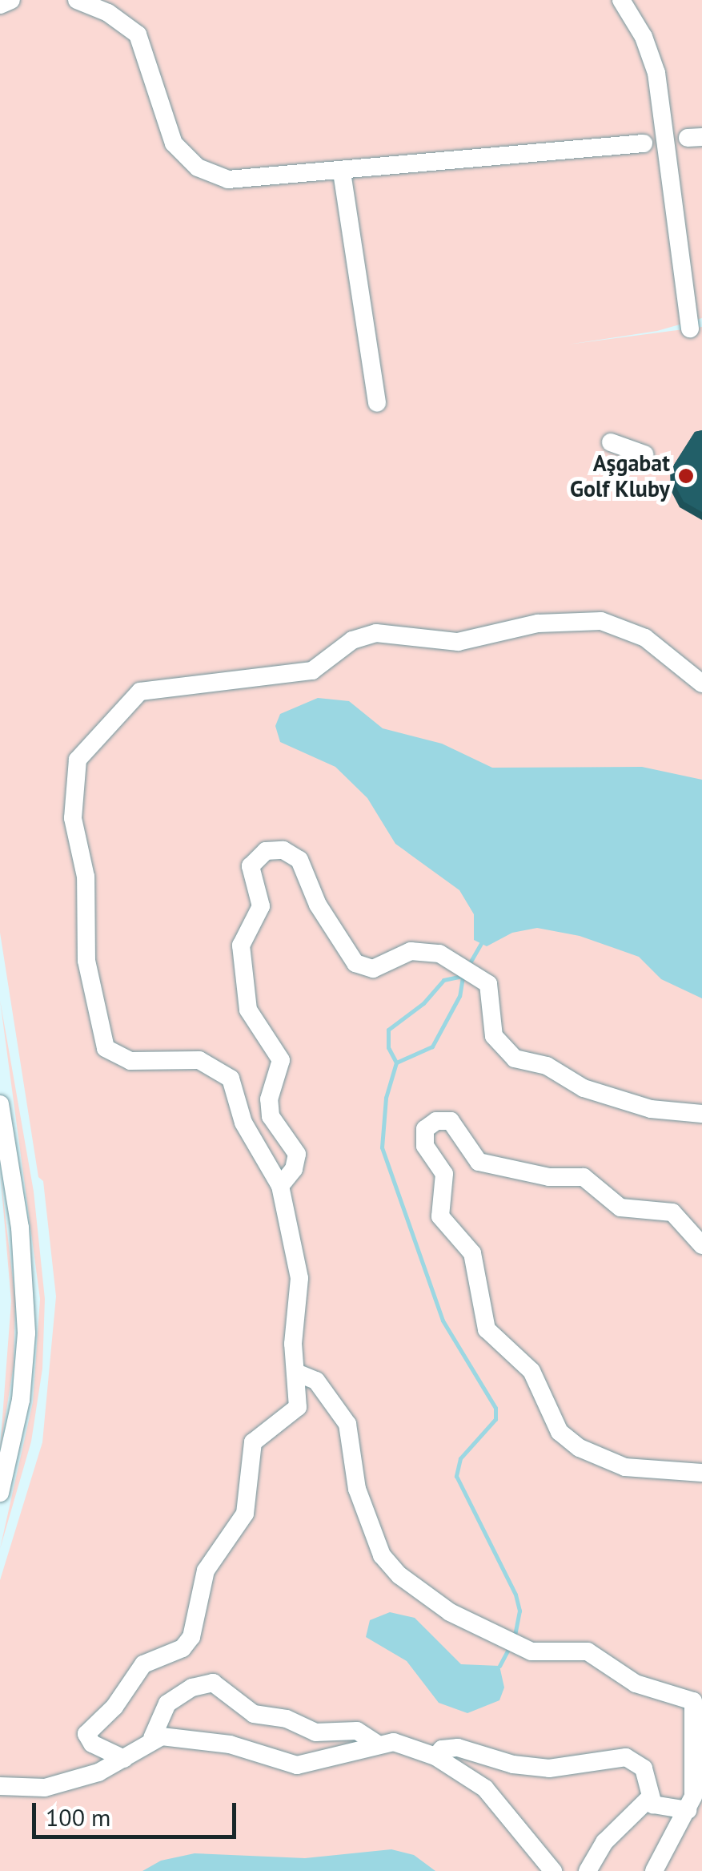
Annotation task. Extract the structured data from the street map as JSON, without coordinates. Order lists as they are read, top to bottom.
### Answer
{
  "places": ["Aşgabat Golf Kluby"],
  "scale_bar": "100 m"
}
